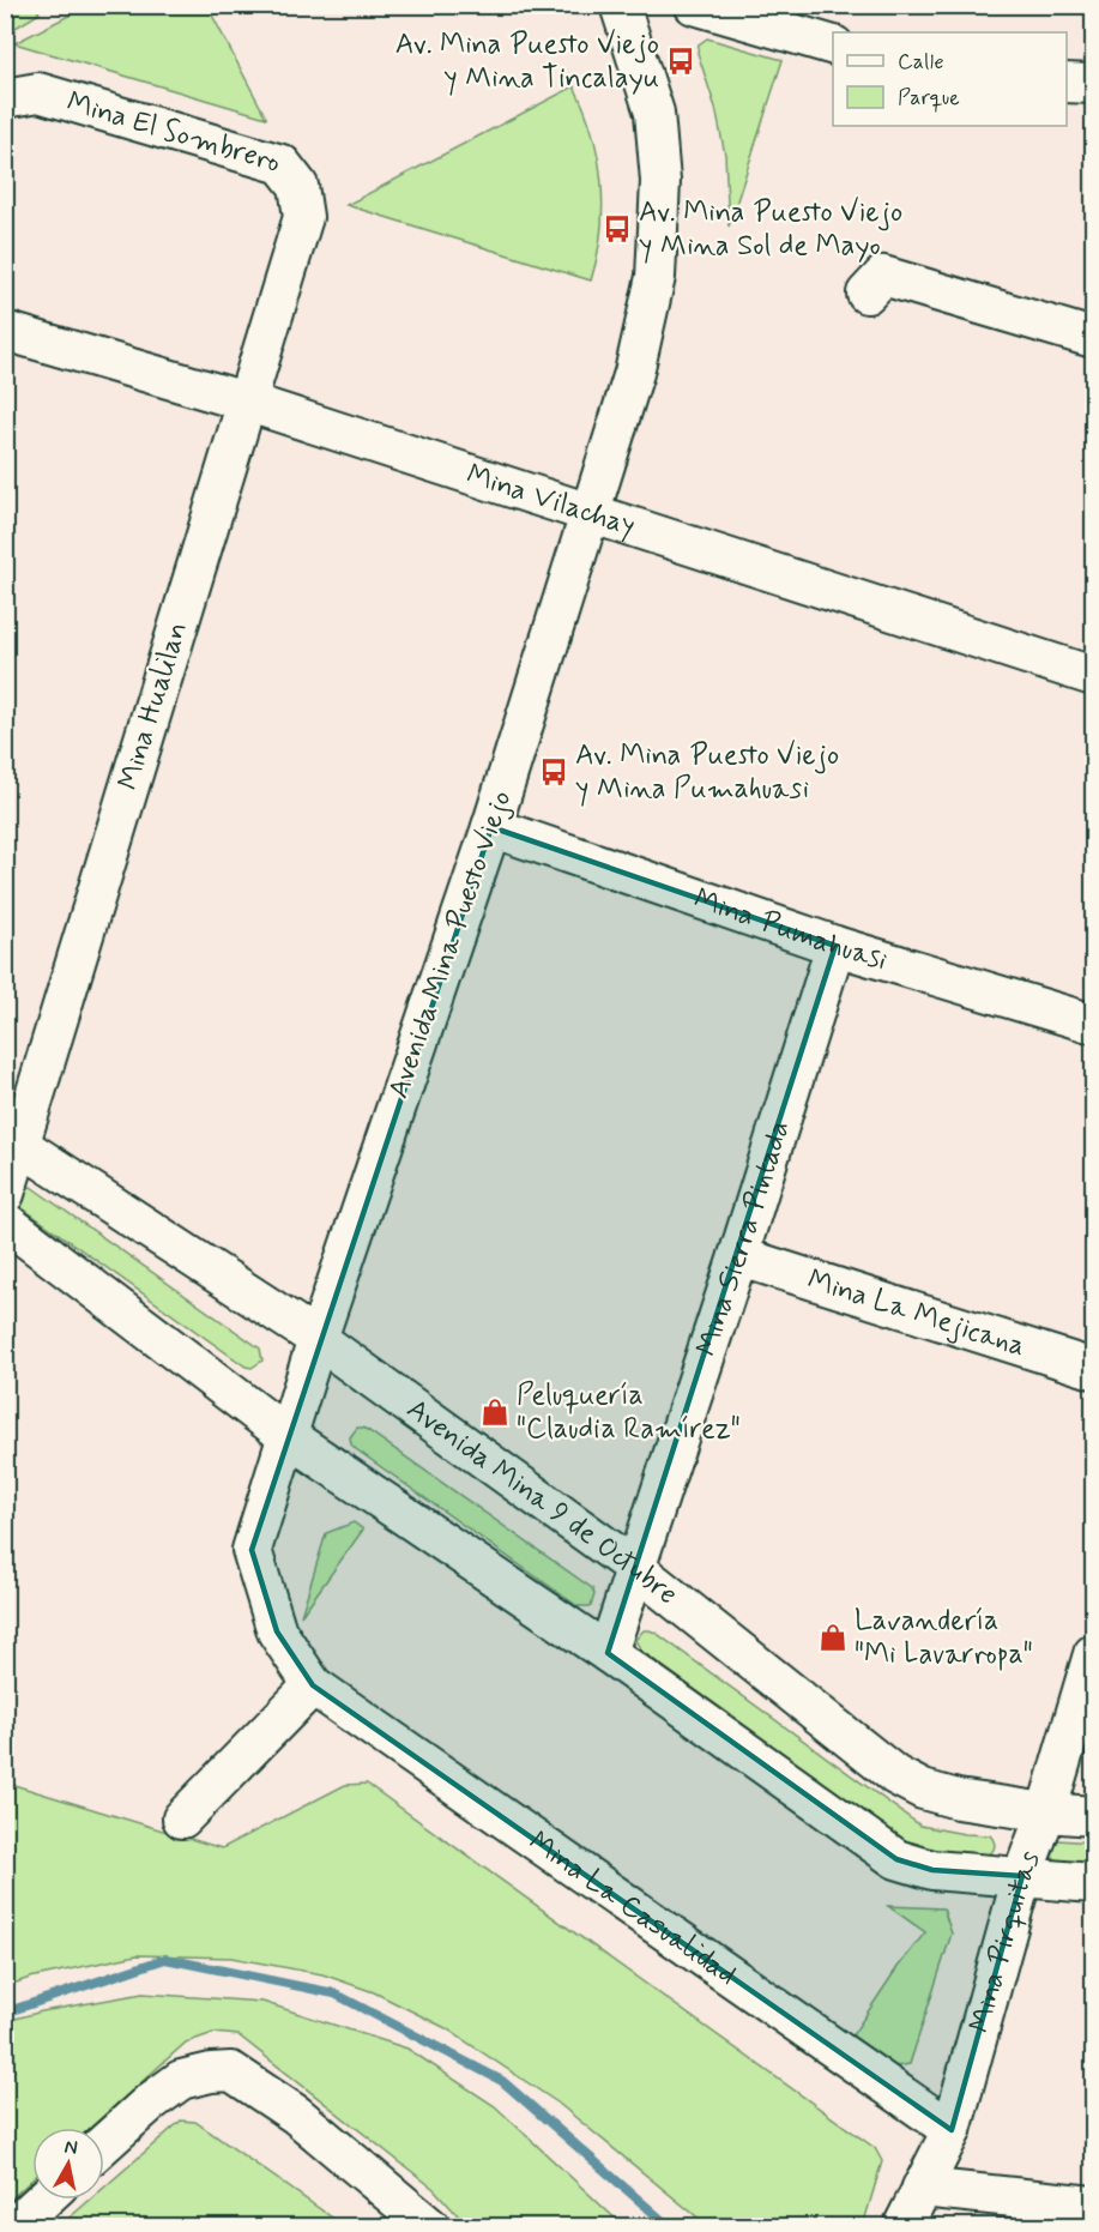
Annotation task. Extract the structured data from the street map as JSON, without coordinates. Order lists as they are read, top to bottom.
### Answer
{
  "streets": {
    "street": [
      "Mina El Sombrero",
      "Mina Vilachay",
      "Mina Hualilan",
      "Mina Pumahuasi",
      "Avenida Mina Puesto Viejo",
      "Mina Sierra Pintada",
      "Mina La Mejicana",
      "Avenida Mina 9 de Octubre",
      "Mina La Casualidad",
      "Mina Pirquitas"
    ]
  },
  "crossings": [
    ["Mina El Sombrero", "Mina Hualilan"],
    ["Mina Vilachay", "Mina Hualilan"],
    ["Mina Vilachay", "Avenida Mina Puesto Viejo"],
    ["Mina Hualilan", "Avenida Mina 9 de Octubre"],
    ["Mina Pumahuasi", "Avenida Mina Puesto Viejo"],
    ["Mina Pumahuasi", "Mina Sierra Pintada"],
    ["Avenida Mina Puesto Viejo", "Avenida Mina 9 de Octubre"],
    ["Avenida Mina Puesto Viejo", "Mina La Casualidad"],
    ["Mina Sierra Pintada", "Mina La Mejicana"],
    ["Mina Sierra Pintada", "Avenida Mina 9 de Octubre"],
    ["Avenida Mina 9 de Octubre", "Mina Pirquitas"],
    ["Mina La Casualidad", "Mina Pirquitas"]
  ],
  "places": {
    "bus stop": ["Av. Mina Puesto Viejo y Mina Tincalayu", "Av. Mina Puesto Viejo y Mina Sol de Mayo", "Av. Mina Puesto Viejo y Mina Pumahuasi"],
    "shop": ["Peluquería \"Claudia Ramírez\"", "Lavandería \"Mi Lavarropa\""]
  },
  "legend": ["Calle", "Parque"],
  "north": "top"
}
